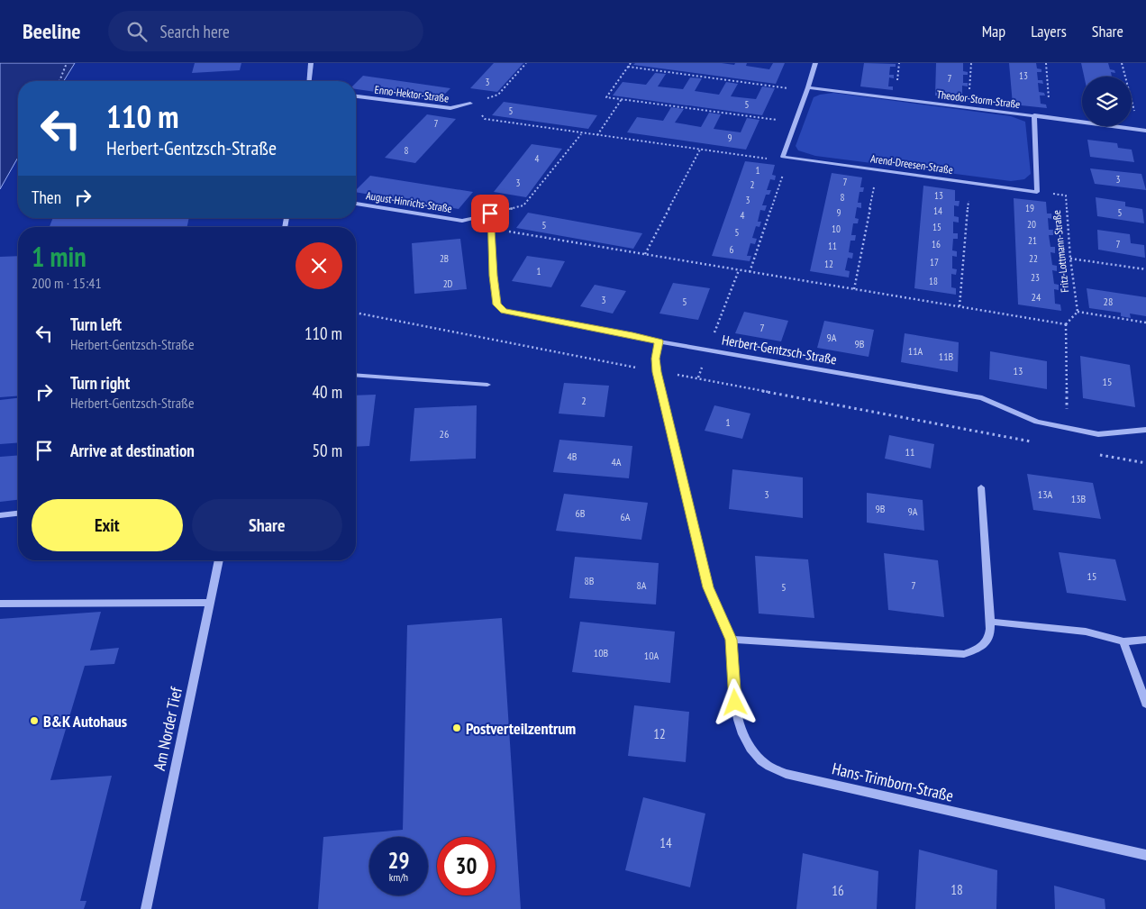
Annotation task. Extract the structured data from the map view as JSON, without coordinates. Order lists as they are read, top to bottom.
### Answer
{
  "streets": {
    "street": [
      "Enno-Hektor-Straße",
      "Theodor-Storm-Straße",
      "Arend-Dreesen-Straße",
      "August-Hinrichs-Straße",
      "Herbert-Gentzsch-Straße",
      "Am Norder Tief",
      "Hans-Trimborn-Straße"
    ],
    "path": ["Fritz-Lottmann-Straße"]
  },
  "crossings": [
    ["Arend-Dreesen-Straße", "Fritz-Lottmann-Straße"],
    ["August-Hinrichs-Straße", "Herbert-Gentzsch-Straße"],
    ["Herbert-Gentzsch-Straße", "Hans-Trimborn-Straße"]
  ],
  "places": ["B&K Autohaus", "Postverteilzentrum"],
  "house_numbers": [
    "13",
    "7",
    "3",
    "5",
    "5",
    "7",
    "9",
    "8",
    "4",
    "1",
    "3",
    "7",
    "3",
    "2",
    "13",
    "8",
    "3",
    "19",
    "14",
    "9",
    "5",
    "4",
    "20",
    "5",
    "15",
    "10",
    "5",
    "21",
    "16",
    "7",
    "11",
    "6",
    "2B",
    "22",
    "17",
    "12",
    "1",
    "23",
    "18",
    "2D",
    "24",
    "3",
    "5",
    "28",
    "7",
    "9A",
    "9B",
    "11A",
    "11B",
    "13",
    "15",
    "2",
    "1",
    "26",
    "11",
    "4B",
    "4A",
    "3",
    "13A",
    "13B",
    "9B",
    "9A",
    "6B",
    "6A",
    "15",
    "8B",
    "8A",
    "7",
    "5",
    "10B",
    "10A",
    "12",
    "14",
    "18",
    "16"
  ],
  "page": {
    "header": "Beeline",
    "search": "Search here",
    "nav": ["Map", "Layers", "Share"],
    "turn": ["110 m", "Herbert-Gentzsch-Straße"],
    "then": "Then",
    "heading": ["1 min", "200 m · 15:41"],
    "list": [
      {
        "name": "Turn left",
        "note": "Herbert-Gentzsch-Straße",
        "value": "110 m"
      },
      {
        "name": "Turn right",
        "note": "Herbert-Gentzsch-Straße",
        "value": "40 m"
      },
      {
        "name": "Arrive at destination",
        "value": "50 m"
      }
    ],
    "buttons": ["Exit", "Share"],
    "speed": "29 km/h",
    "limit": "30"
  }
}
